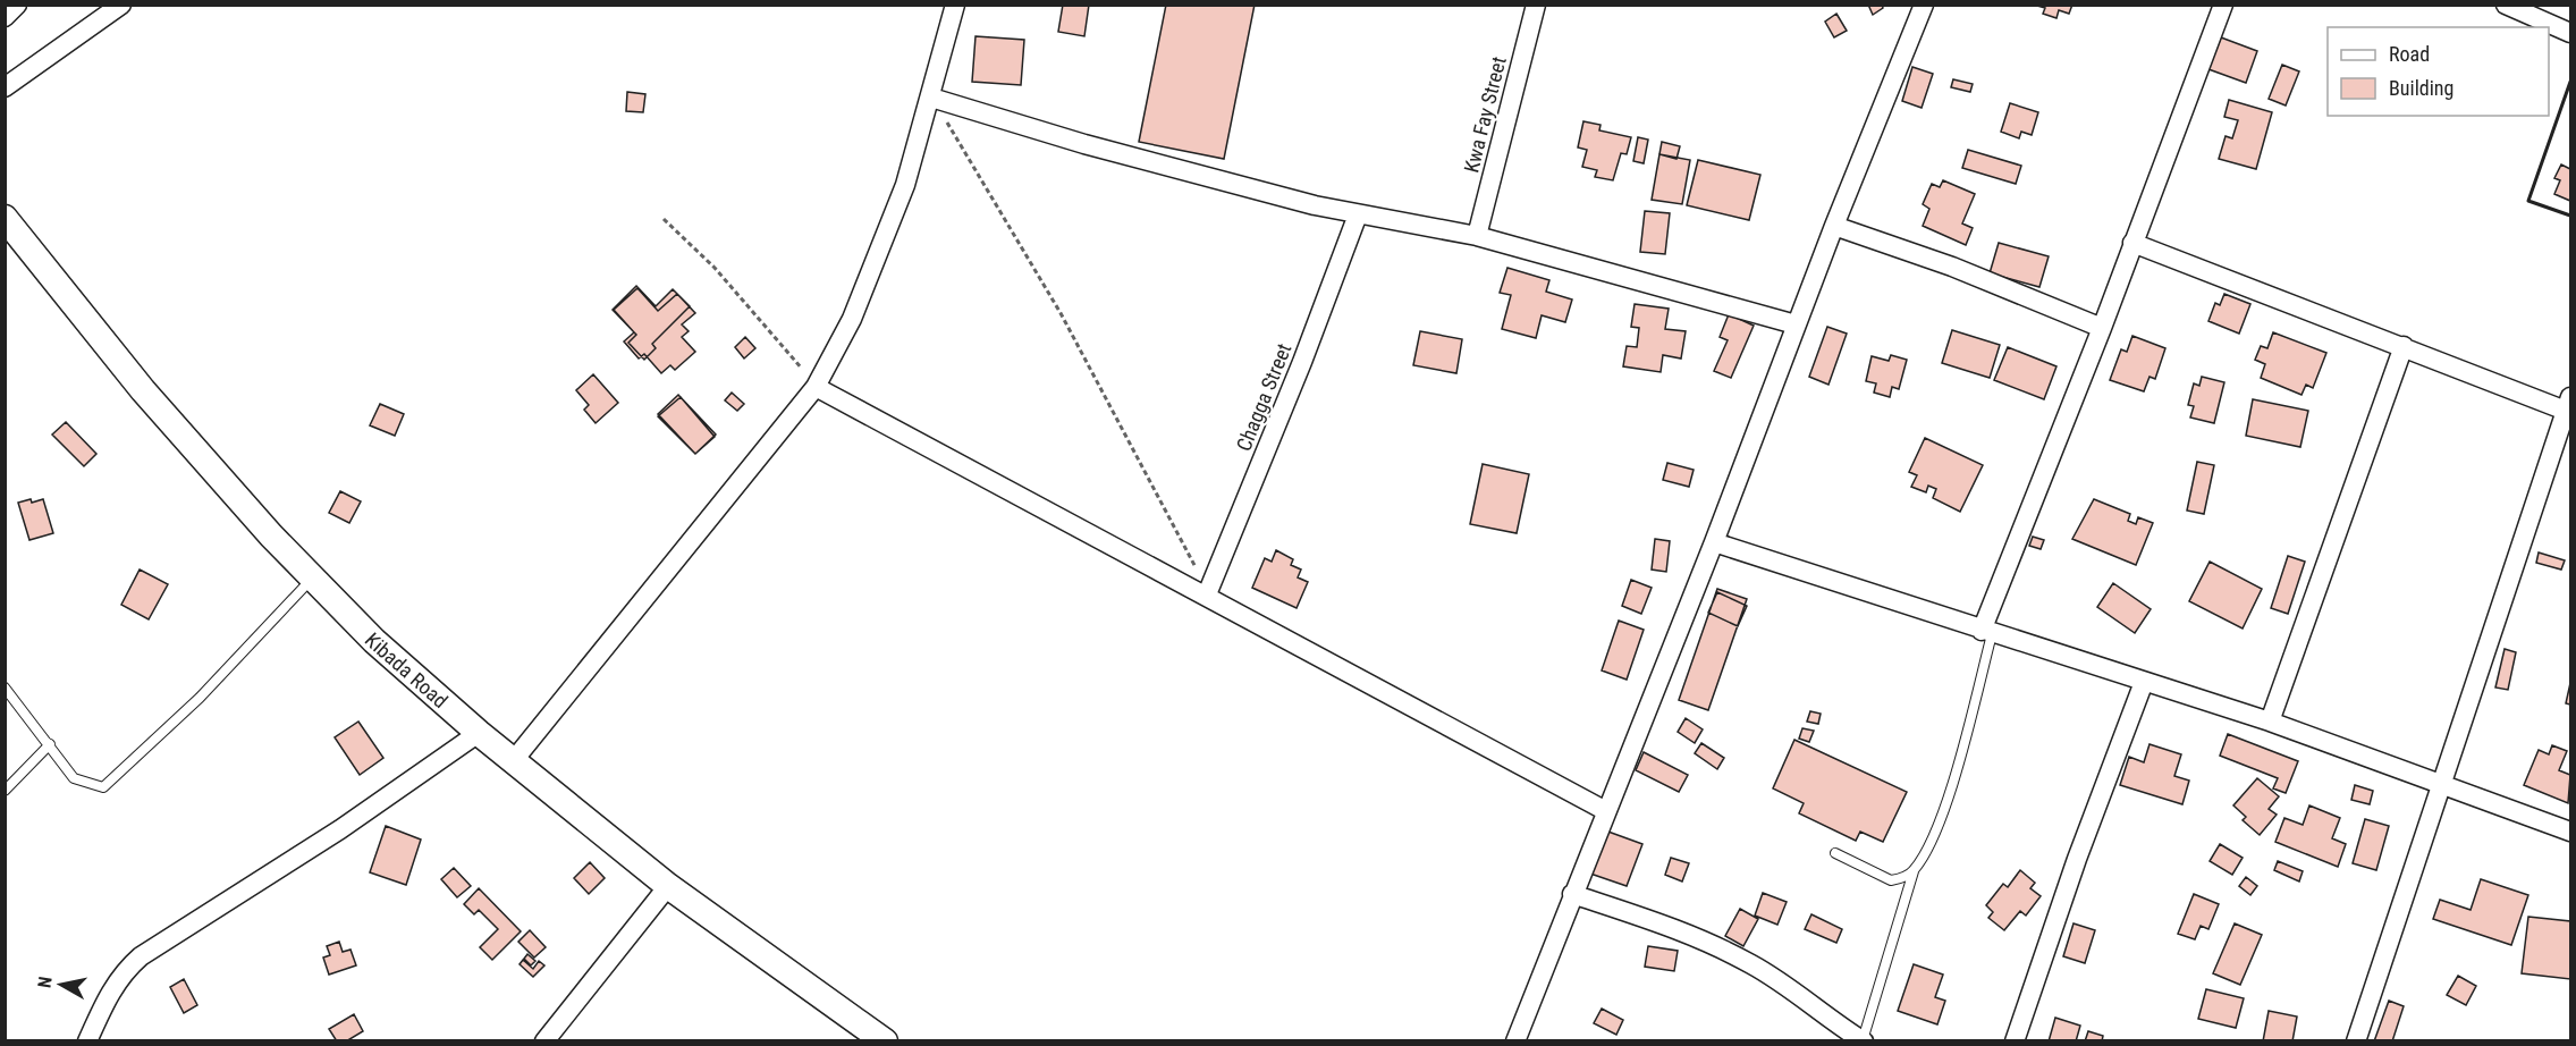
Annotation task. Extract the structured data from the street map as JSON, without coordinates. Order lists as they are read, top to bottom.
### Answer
{
  "streets": {
    "main road": ["Kibada Road"],
    "street": ["Kwa Fay Street", "Chagga Street"]
  },
  "legend": ["Road", "Building"],
  "north": "left"
}
